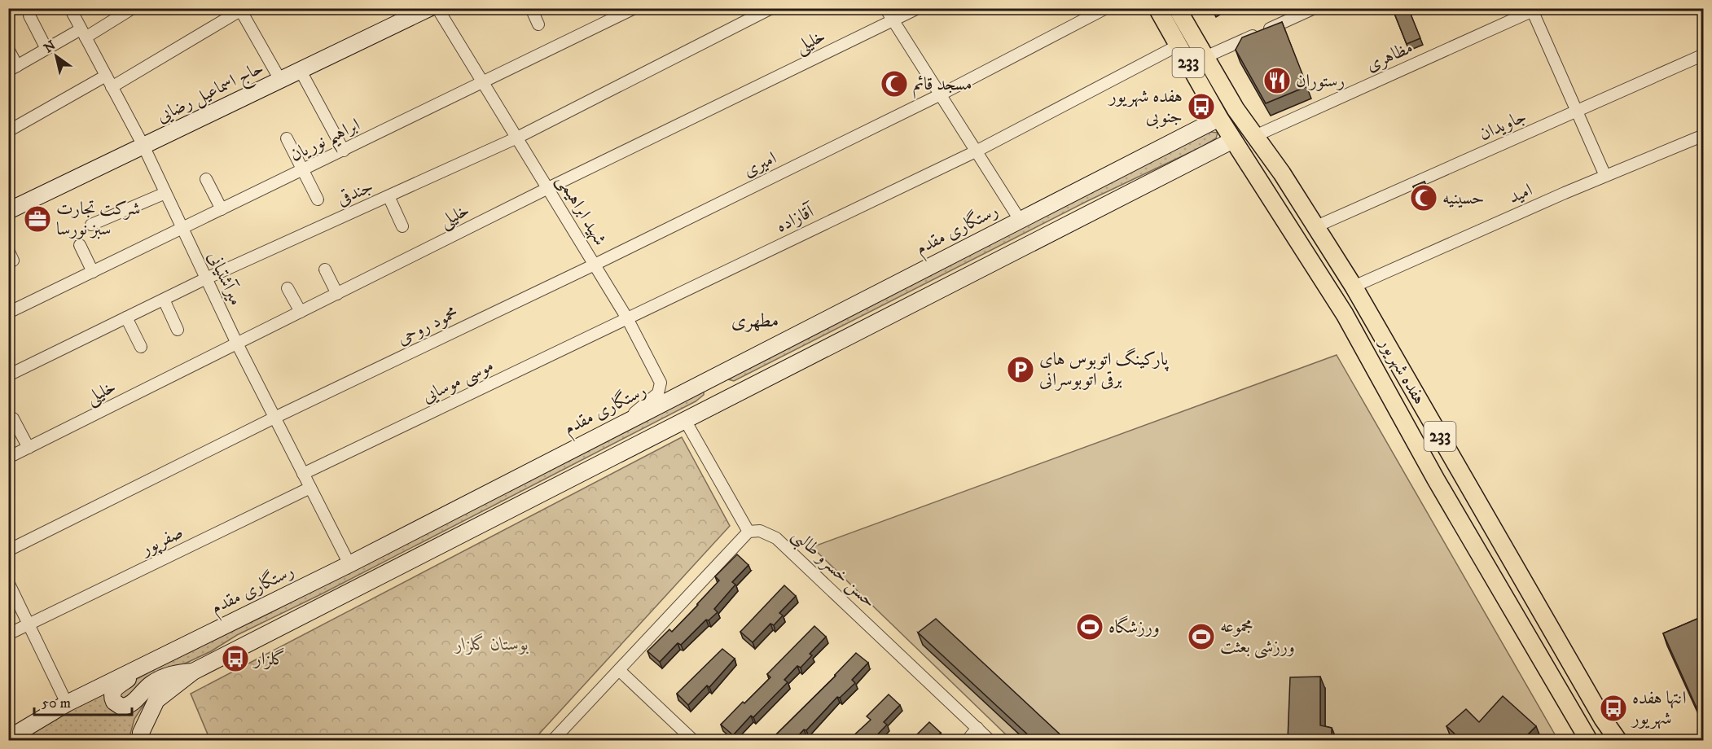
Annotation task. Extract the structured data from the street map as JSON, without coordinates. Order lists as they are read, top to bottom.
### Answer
{
  "streets": {
    "main road": [
      "233",
      "حاج اسماعیل رضایی",
      "رستگاری مقدم",
      "هفده شهریور"
    ],
    "street": [
      "خلیلی",
      "مظاهری",
      "جاویدان",
      "ابراهیم نوریان",
      "امیری",
      "جندقی",
      "امید",
      "شهید ابراهیمی",
      "آقازاده",
      "میرآشتیانی",
      "محمود روحی",
      "موسی موسایی",
      "صفرپور",
      "حسن خسرو طالبی"
    ]
  },
  "crossings": [
    ["خلیلی", "شهید ابراهیمی"],
    ["خلیلی", "میرآشتیانی"],
    ["مظاهری", "هفده شهریور"],
    ["حاج اسماعیل رضایی", "میرآشتیانی"],
    ["جاویدان", "هفده شهریور"],
    ["ابراهیم نوریان", "شهید ابراهیمی"],
    ["ابراهیم نوریان", "میرآشتیانی"],
    ["امیری", "شهید ابراهیمی"],
    ["امیری", "محمود روحی"],
    ["جندقی", "شهید ابراهیمی"],
    ["جندقی", "میرآشتیانی"],
    ["امید", "هفده شهریور"],
    ["شهید ابراهیمی", "آقازاده"],
    ["شهید ابراهیمی", "رستگاری مقدم"],
    ["شهید ابراهیمی", "محمود روحی"],
    ["شهید ابراهیمی", "موسی موسایی"],
    ["آقازاده", "هفده شهریور"],
    ["آقازاده", "موسی موسایی"],
    ["رستگاری مقدم", "میرآشتیانی"],
    ["رستگاری مقدم", "هفده شهریور"],
    ["میرآشتیانی", "محمود روحی"],
    ["میرآشتیانی", "موسی موسایی"],
    ["میرآشتیانی", "صفرپور"]
  ],
  "districts": ["مطهری"],
  "parks": ["بوستان گلزار"],
  "places": {
    "restaurant": ["رستوران"],
    "mosque": ["مسجد قائم", "حسینیه"],
    "bus stop": ["هفده شهریور جنوبی", "گلزار", "انتها هفده شهریور"],
    "office": ["شرکت تجارت سبز نورسا"],
    "parking": ["پارکینگ اتوبوس های برقی اتوبوسرانی"],
    "sports": ["ورزشگاه", "مجموعه ورزشی بعثت"]
  },
  "scale_bar": "50 m",
  "north": "top left"
}
